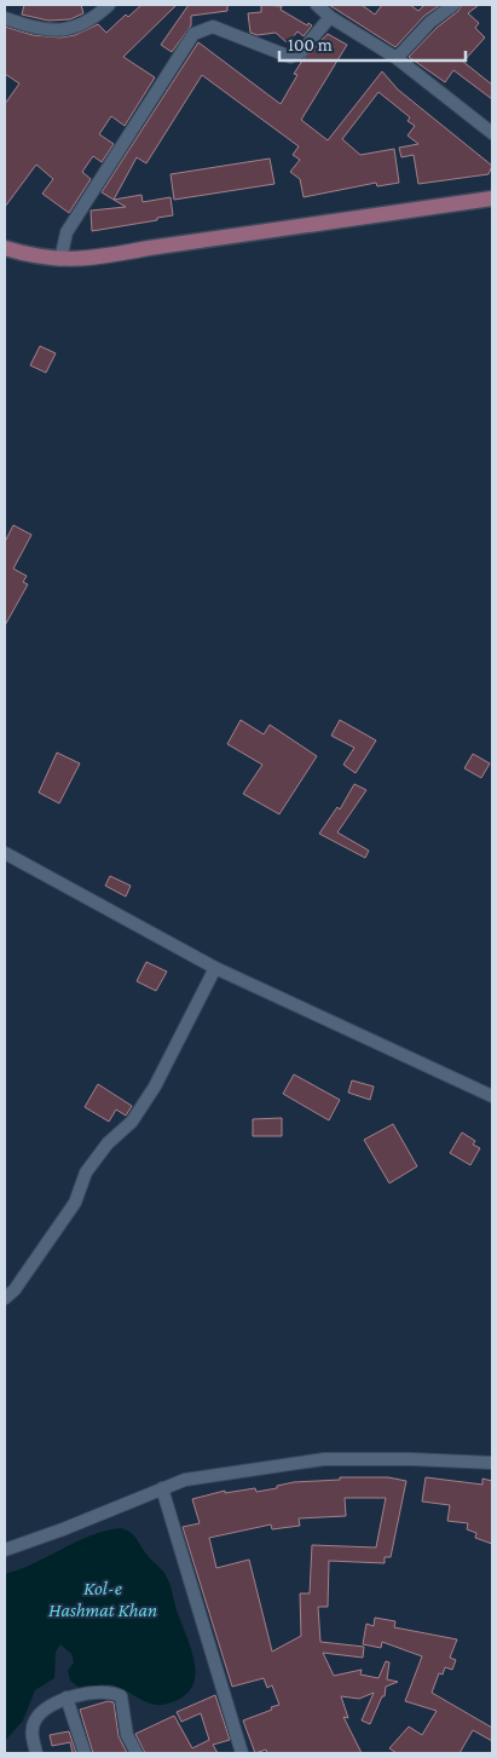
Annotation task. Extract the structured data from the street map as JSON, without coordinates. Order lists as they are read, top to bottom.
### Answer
{
  "water": ["Kol-e Hashmat Khan"],
  "scale_bar": "100 m"
}
